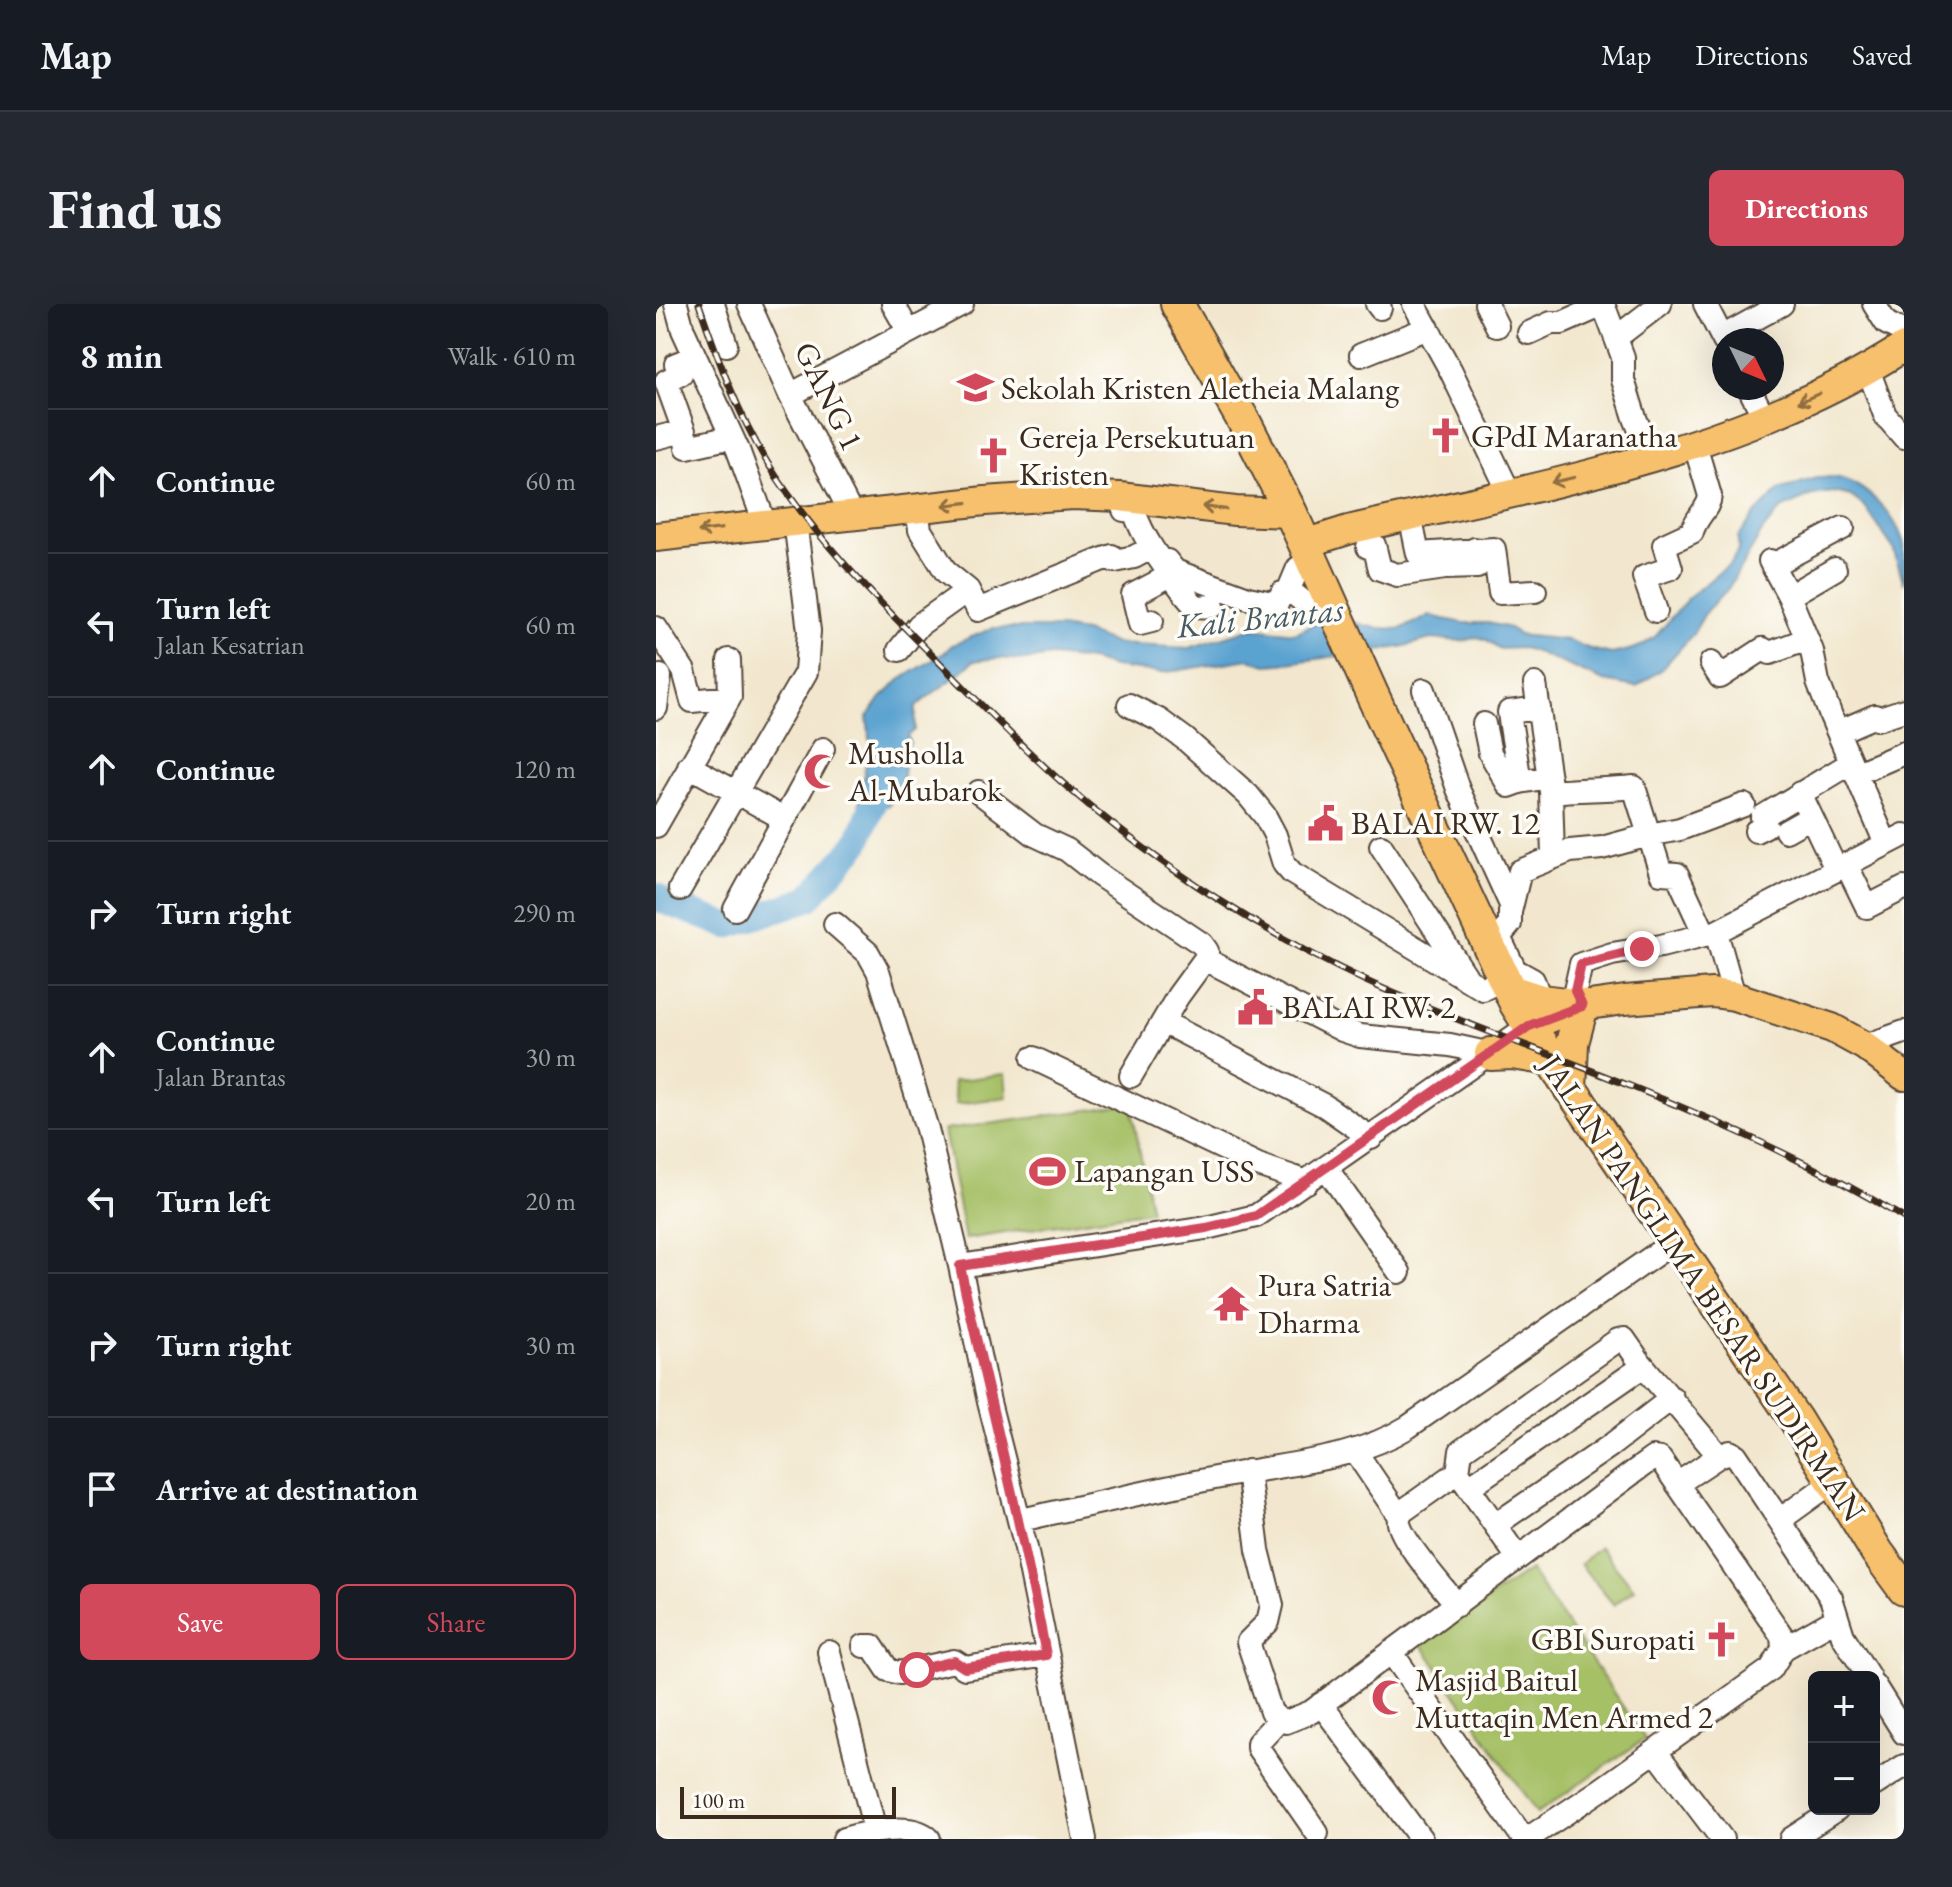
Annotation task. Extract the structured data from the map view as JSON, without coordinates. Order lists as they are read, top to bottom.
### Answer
{
  "streets": {
    "highway": ["JALAN PANGLIMA BESAR SUDIRMAN"],
    "street": ["GANG 1"]
  },
  "water": ["Kali Brantas"],
  "places": {
    "school or university": ["Sekolah Kristen Aletheia Malang"],
    "church": ["GPdI Maranatha", "Gereja Persekutuan Kristen", "GBI Suropati"],
    "mosque": ["Musholla Al-Mubarok", "Masjid Baitul Muttaqin Men Armed 2"],
    "public building": ["BALAI RW. 12", "BALAI RW. 2"],
    "sports": ["Lapangan USS"],
    "temple": ["Pura Satria Dharma"]
  },
  "scale_bar": "100 m",
  "north": "bottom right",
  "page": {
    "header": "Map",
    "nav": ["Map", "Directions", "Saved"],
    "buttons": [
      "Directions",
      ["Save", "Share"]
    ],
    "title": "Find us",
    "heading": ["8 min", "Walk · 610 m"],
    "list": [
      ["Continue", "60 m"],
      ["Turn left", "Jalan Kesatrian", "60 m"],
      ["Continue", "120 m"],
      ["Turn right", "290 m"],
      ["Continue", "Jalan Brantas", "30 m"],
      ["Turn left", "20 m"],
      ["Turn right", "30 m"],
      "Arrive at destination"
    ],
    "map_buttons": ["+", "−"],
    "scale": "100 m"
  }
}
